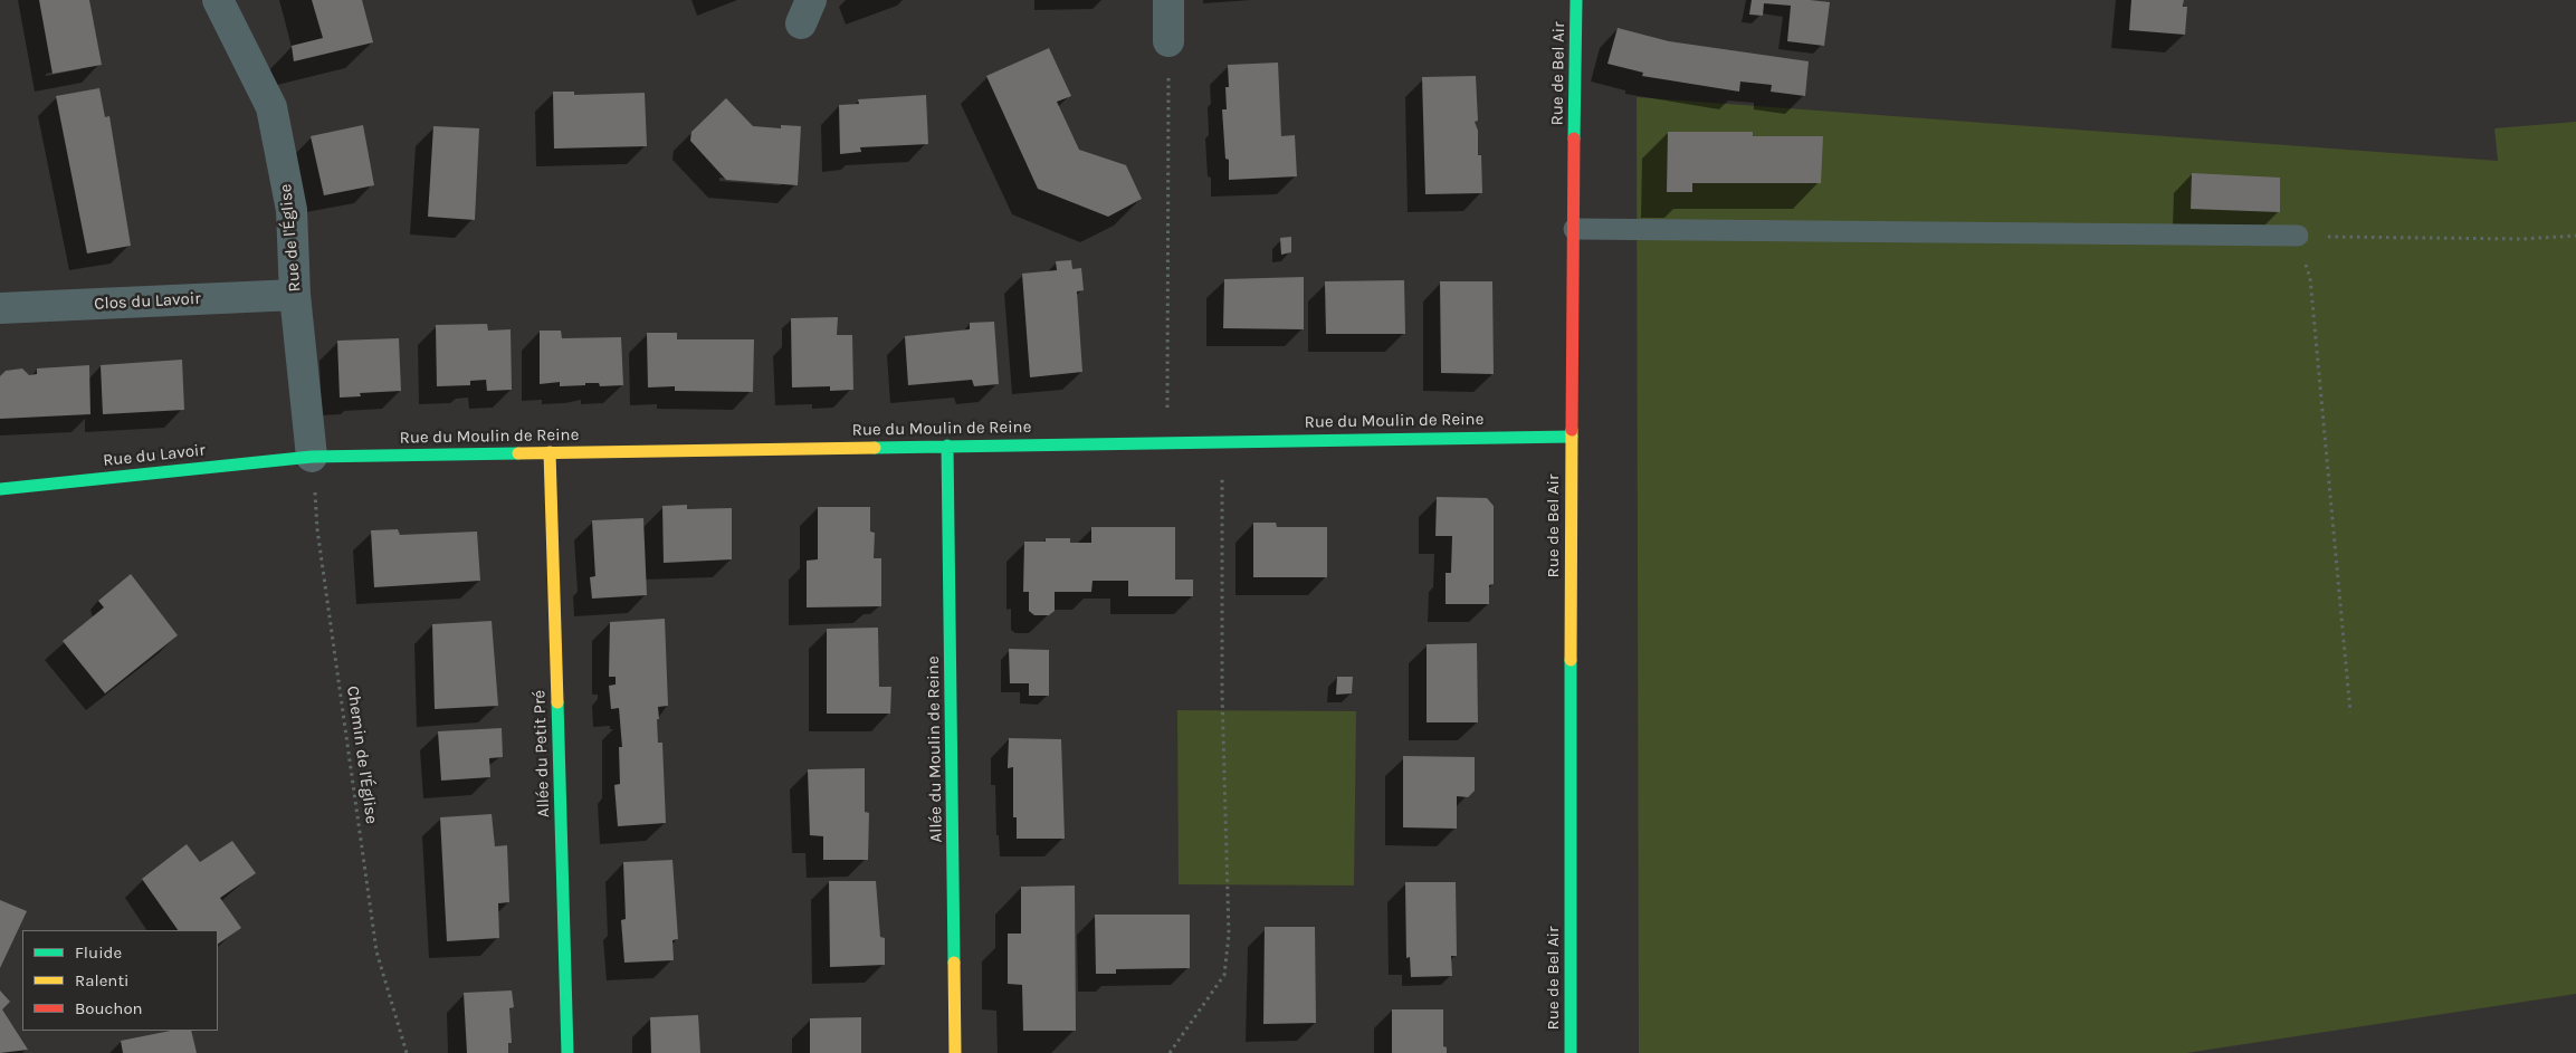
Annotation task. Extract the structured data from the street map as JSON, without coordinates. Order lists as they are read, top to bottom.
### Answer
{
  "streets": {
    "street": [
      "Rue de Bel Air",
      "Rue de l'Église",
      "Clos du Lavoir",
      "Rue du Moulin de Reine",
      "Rue du Lavoir",
      "Allée du Moulin de Reine",
      "Allée du Petit Pré"
    ],
    "path": ["Chemin de l'Église"]
  },
  "crossings": [
    ["Rue de Bel Air", "Rue du Moulin de Reine"],
    ["Rue de l'Église", "Clos du Lavoir"],
    ["Rue de l'Église", "Rue du Moulin de Reine"],
    ["Rue de l'Église", "Rue du Lavoir"],
    ["Rue de l'Église", "Chemin de l'Église"],
    ["Rue du Moulin de Reine", "Rue du Lavoir"],
    ["Rue du Moulin de Reine", "Allée du Moulin de Reine"],
    ["Rue du Moulin de Reine", "Allée du Petit Pré"],
    ["Rue du Moulin de Reine", "Chemin de l'Église"],
    ["Rue du Lavoir", "Chemin de l'Église"]
  ],
  "legend": ["Fluide", "Ralenti", "Bouchon"]
}
